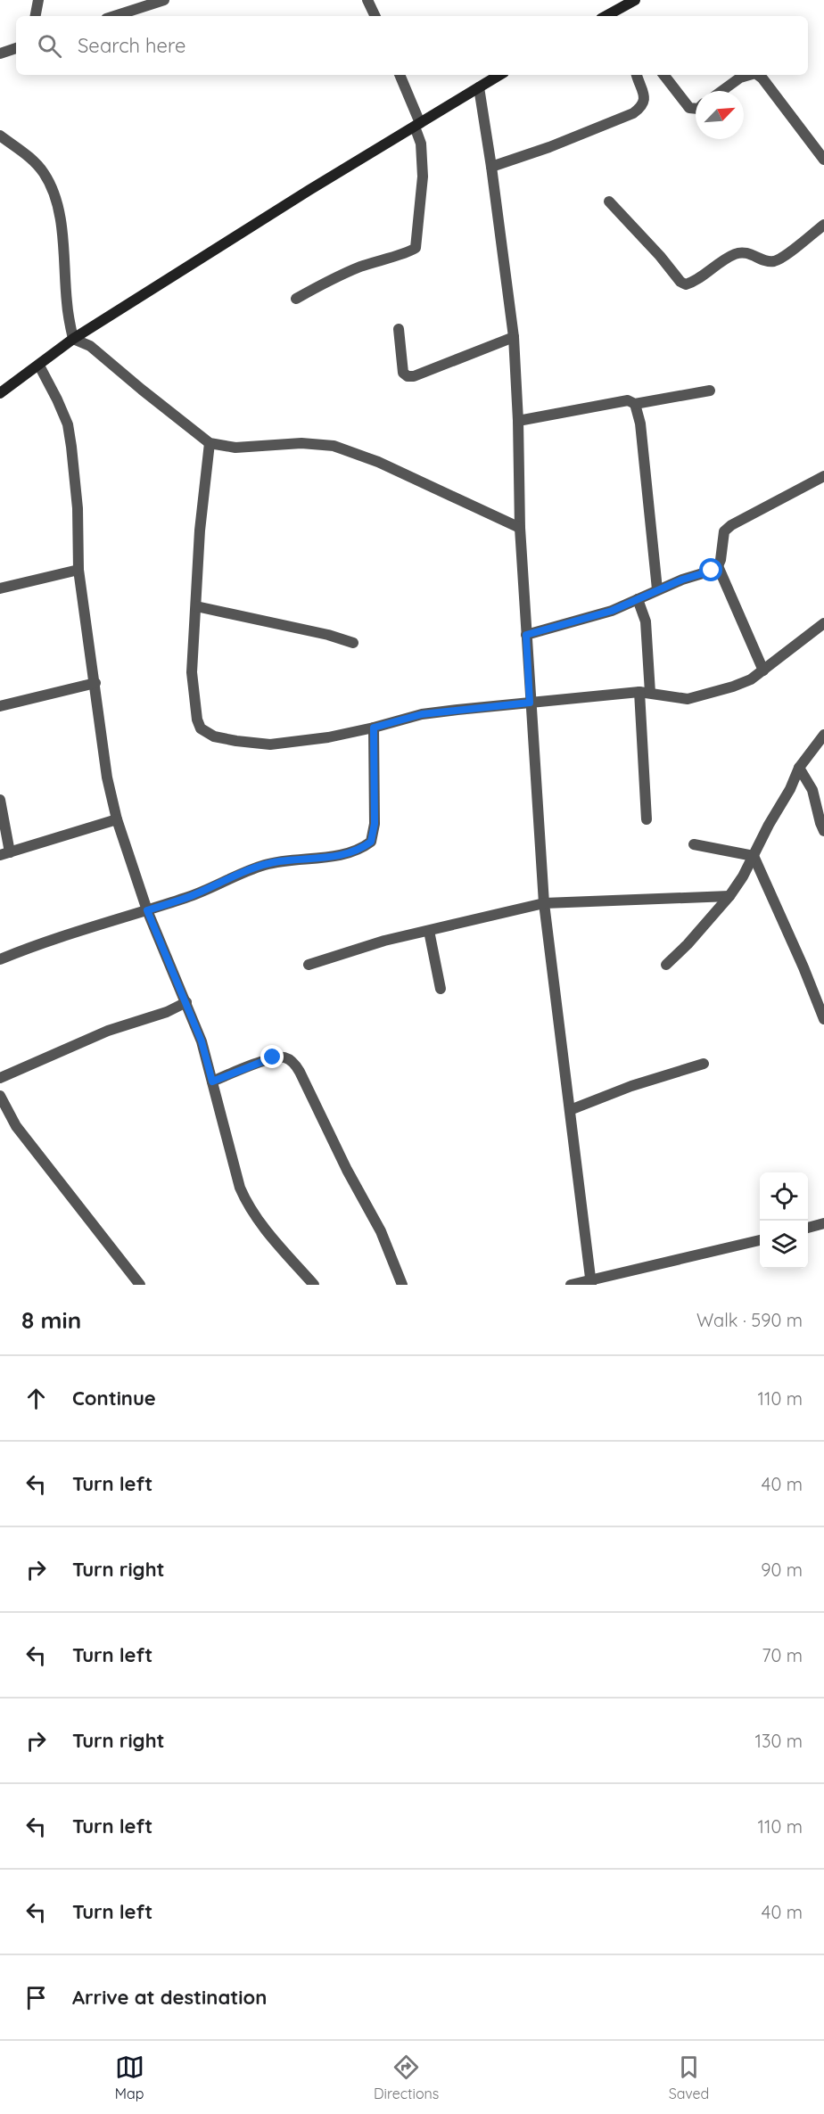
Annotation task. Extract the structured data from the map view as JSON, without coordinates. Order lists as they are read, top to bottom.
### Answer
{
  "north": "top right",
  "page": {
    "search": "Search here",
    "heading": ["8 min", "Walk · 590 m"],
    "list": [
      ["Continue", "110 m"],
      ["Turn left", "40 m"],
      ["Turn right", "90 m"],
      ["Turn left", "70 m"],
      ["Turn right", "130 m"],
      ["Turn left", "110 m"],
      ["Turn left", "40 m"],
      "Arrive at destination"
    ],
    "nav": ["Map", "Directions", "Saved"]
  }
}
